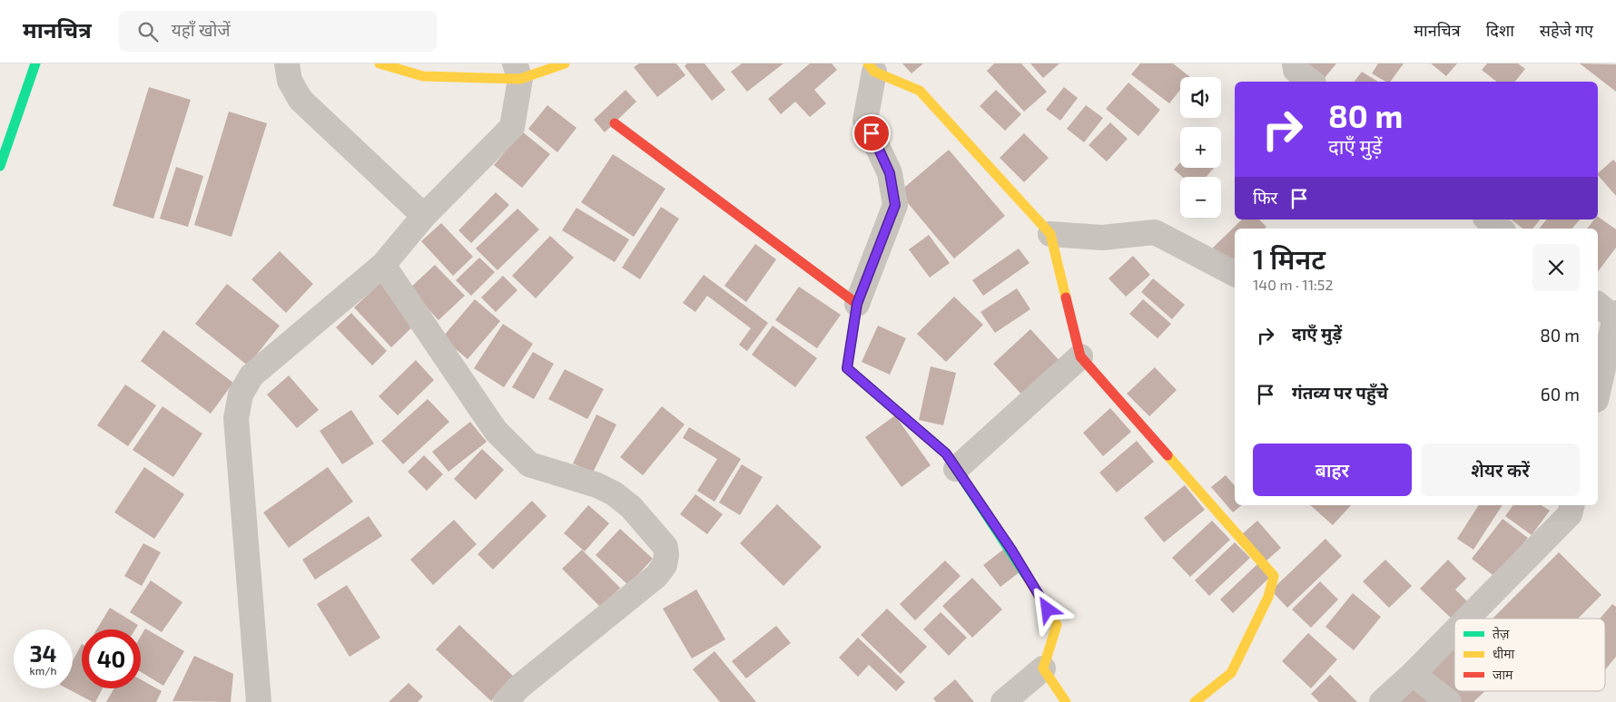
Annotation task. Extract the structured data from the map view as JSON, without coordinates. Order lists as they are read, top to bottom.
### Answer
{
  "legend": ["तेज़", "धीमा", "जाम"],
  "page": {
    "header": "मानचित्र",
    "search": "यहाँ खोजें",
    "nav": ["मानचित्र", "दिशा", "सहेजे गए"],
    "map_buttons": ["+", "−"],
    "turn": ["80 m", "दाएँ मुड़ें"],
    "then": "फिर",
    "heading": ["1 मिनट", "140 m · 11:52"],
    "list": [
      {
        "name": "दाएँ मुड़ें",
        "value": "80 m"
      },
      {
        "name": "गंतव्य पर पहुँचे",
        "value": "60 m"
      }
    ],
    "buttons": ["बाहर", "शेयर करें"],
    "speed": "34 km/h",
    "limit": "40"
  }
}
